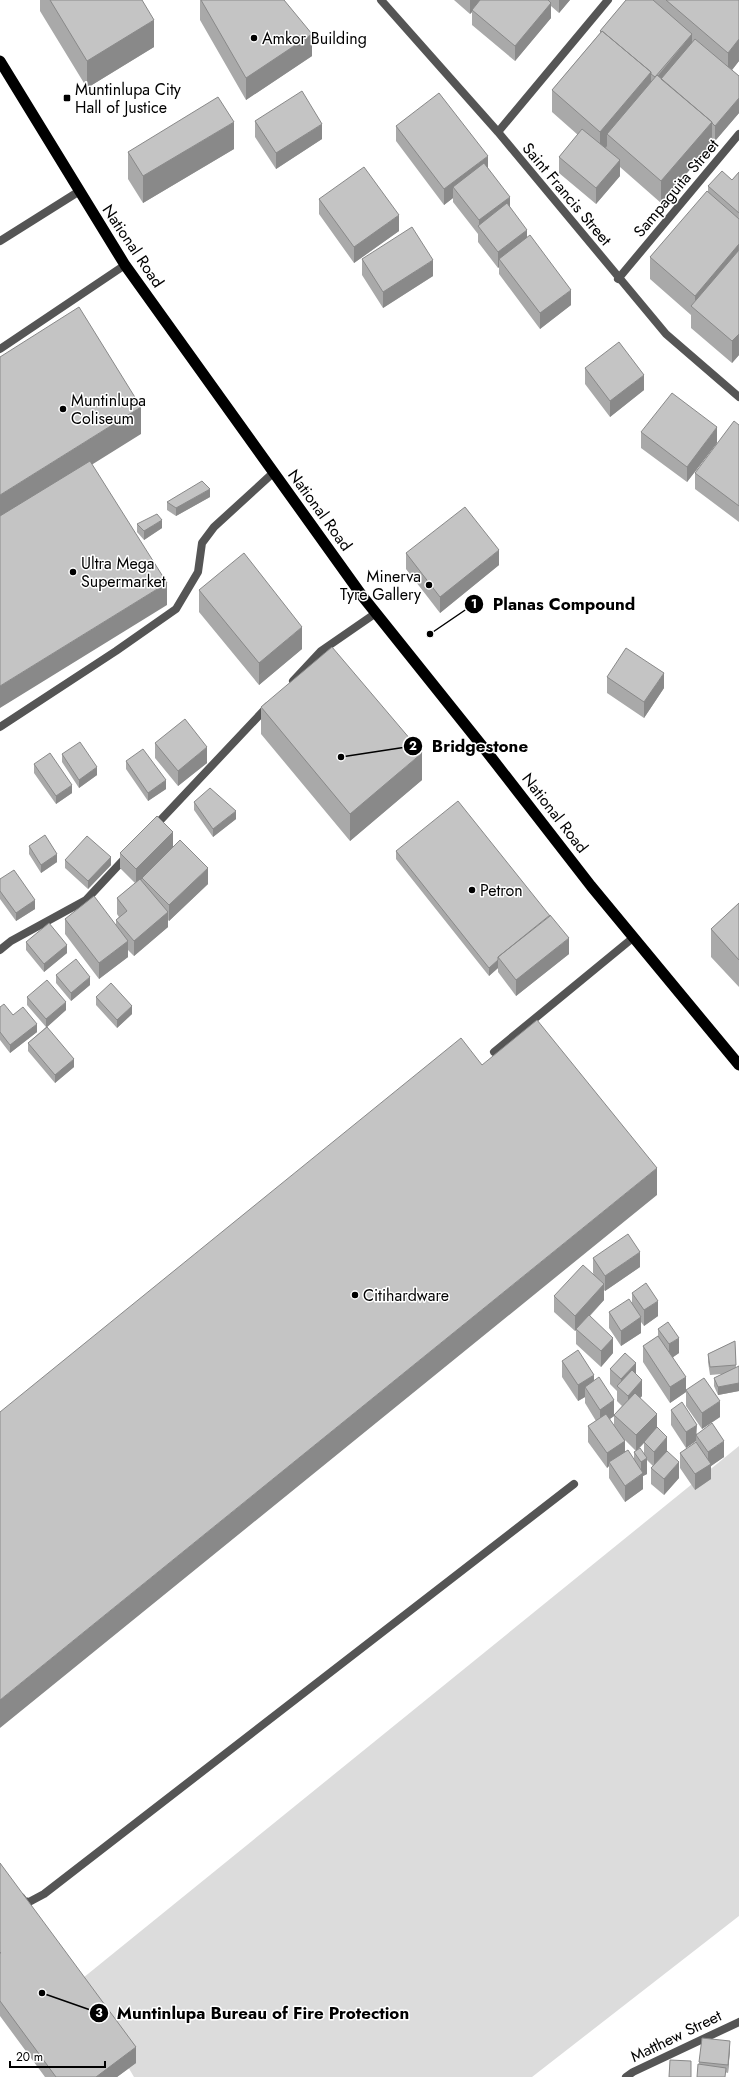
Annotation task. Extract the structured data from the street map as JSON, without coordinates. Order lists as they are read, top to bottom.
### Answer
{
  "streets": {
    "highway": ["National Road"],
    "street": ["Sampaguita Street", "Saint Francis Street", "Matthew Street"]
  },
  "crossings": [
    ["Sampaguita Street", "Saint Francis Street"]
  ],
  "places": {
    "other": [
      "Amkor Building",
      "Muntinlupa Coliseum",
      "Ultra Mega Supermarket",
      "Minerva Tyre Gallery",
      "Planas Compound",
      "Bridgestone",
      "Petron",
      "Citihardware",
      "Muntinlupa Bureau of Fire Protection"
    ],
    "transit": ["Muntinlupa City Hall of Justice"]
  },
  "scale_bar": "20 m"
}
